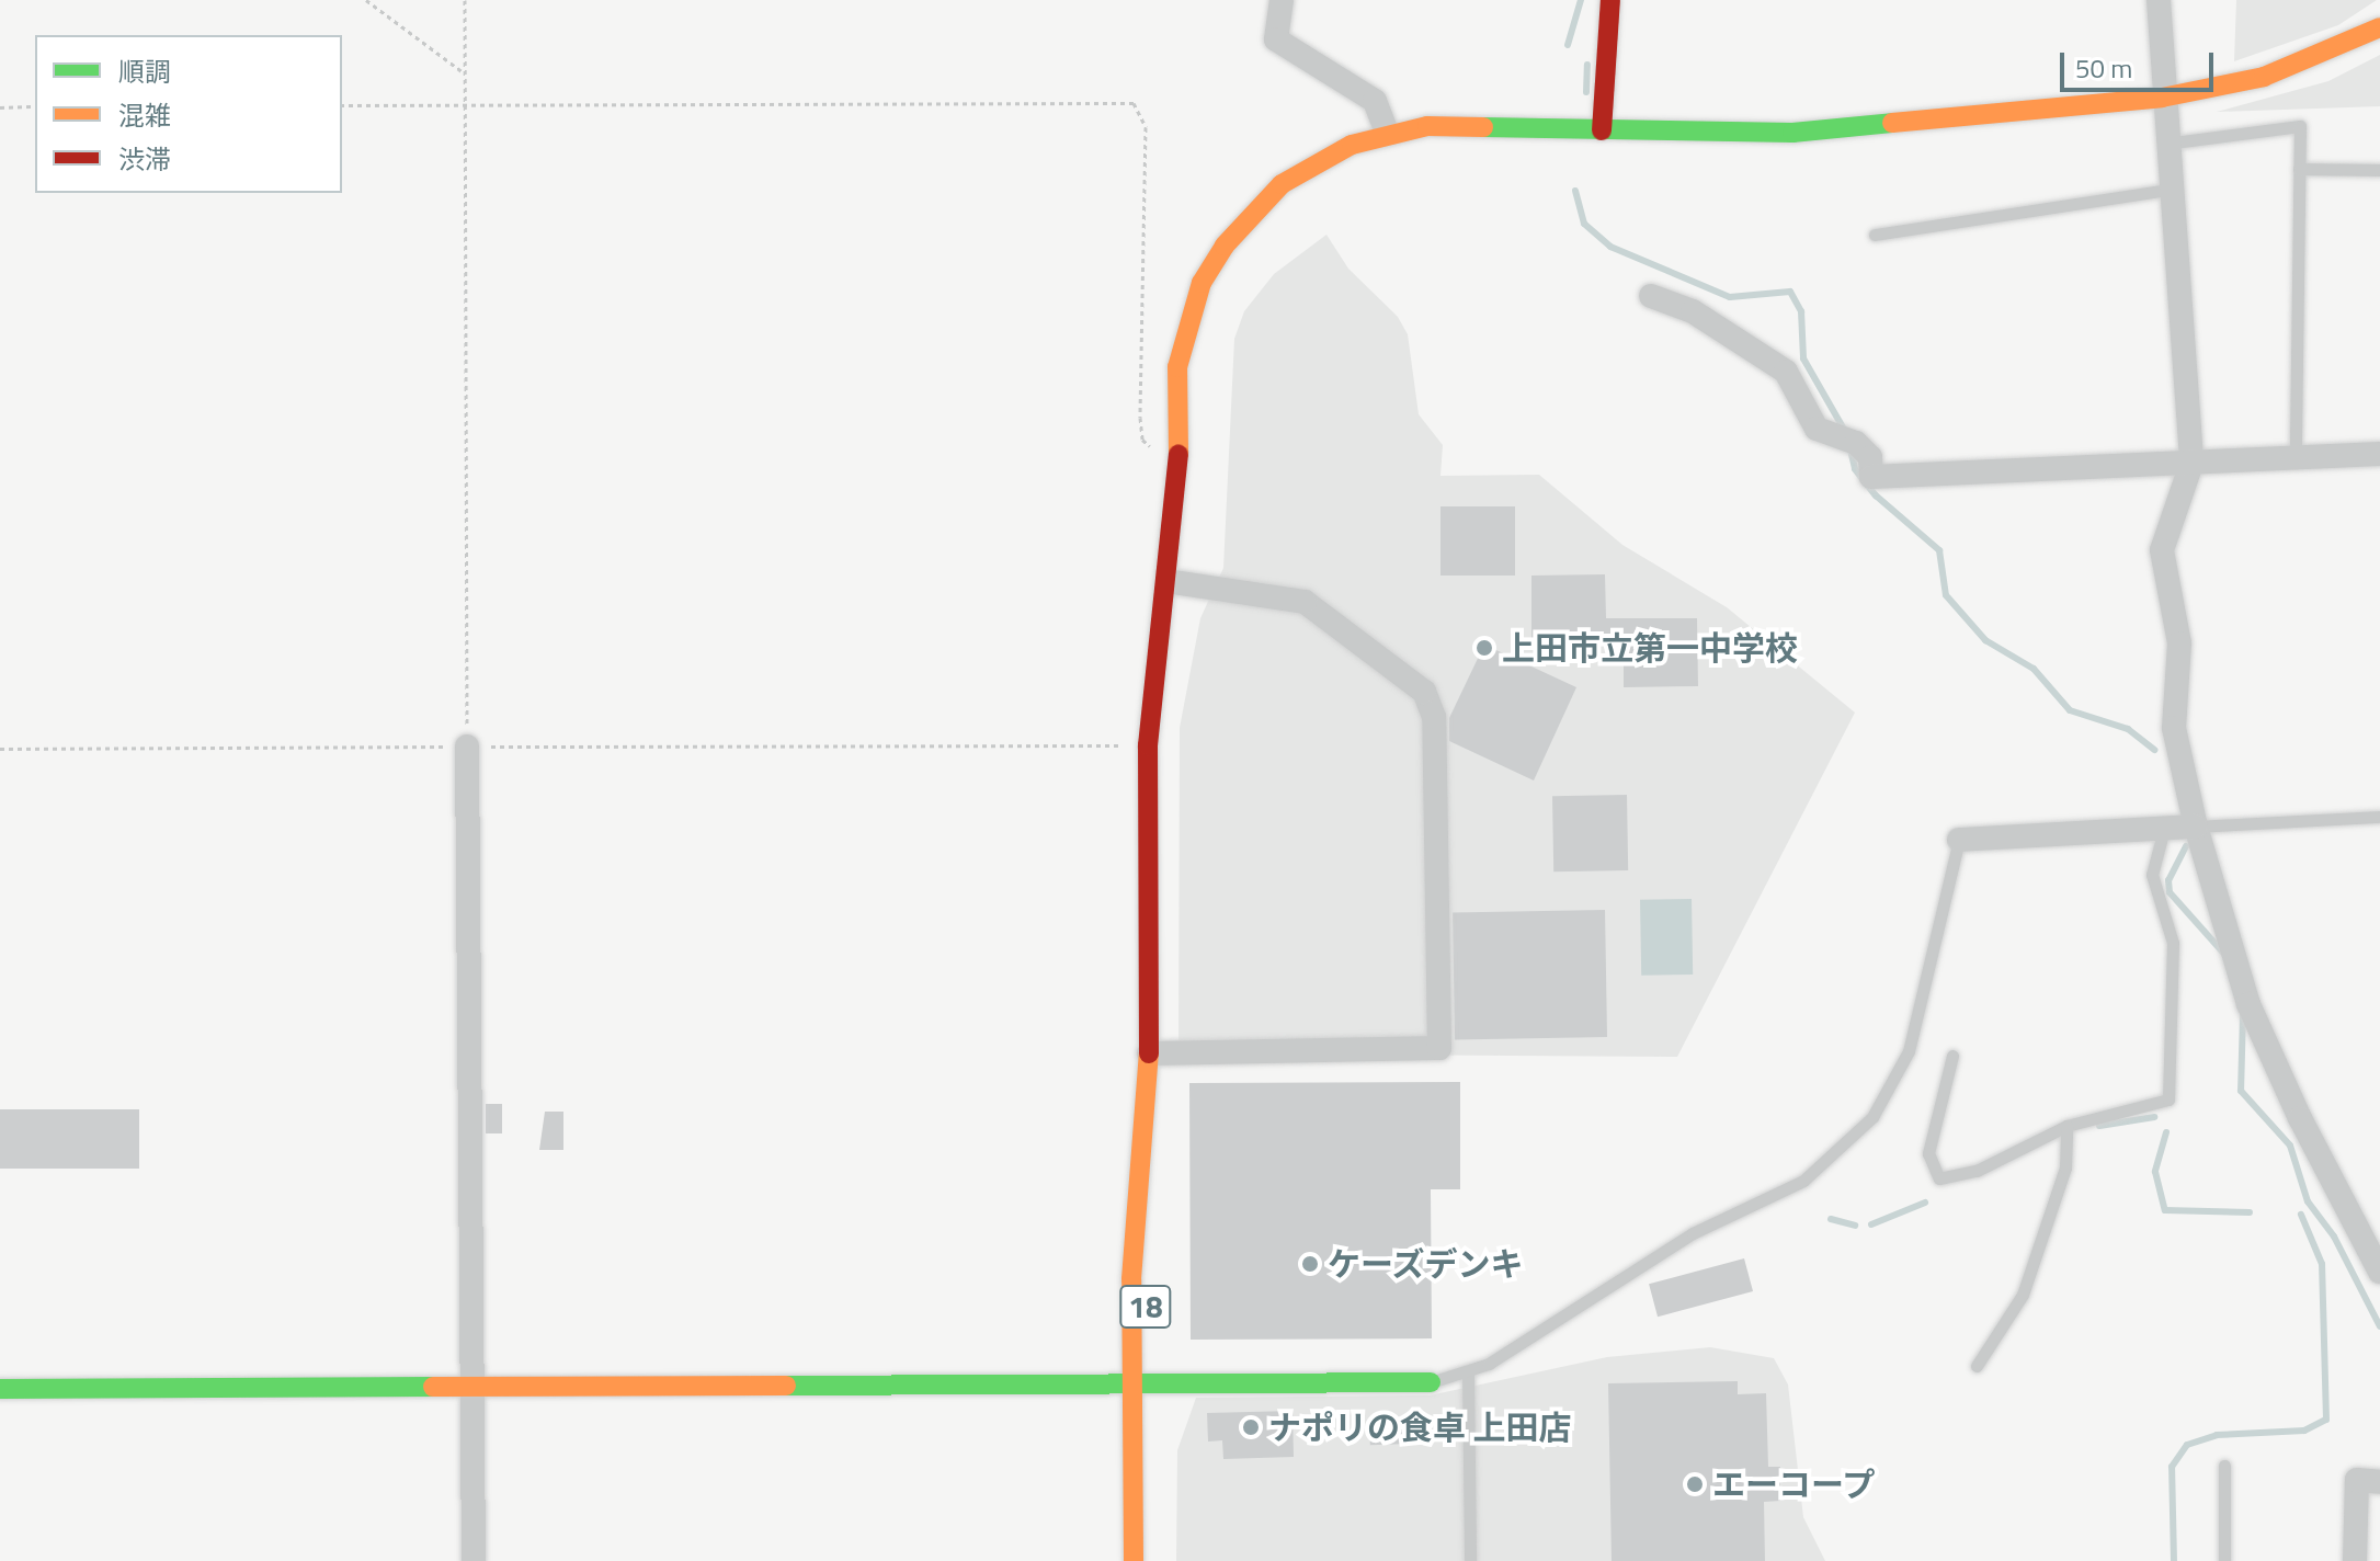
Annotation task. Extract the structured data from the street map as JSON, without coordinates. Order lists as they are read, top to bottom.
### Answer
{
  "streets": {
    "main road": ["18"]
  },
  "places": [
    "上田市立第一中学校",
    "ケーズデンキ",
    "ナポリの食卓 上田店",
    "エーコープ"
  ],
  "legend": ["順調", "混雑", "渋滞"],
  "scale_bar": "50 m"
}
